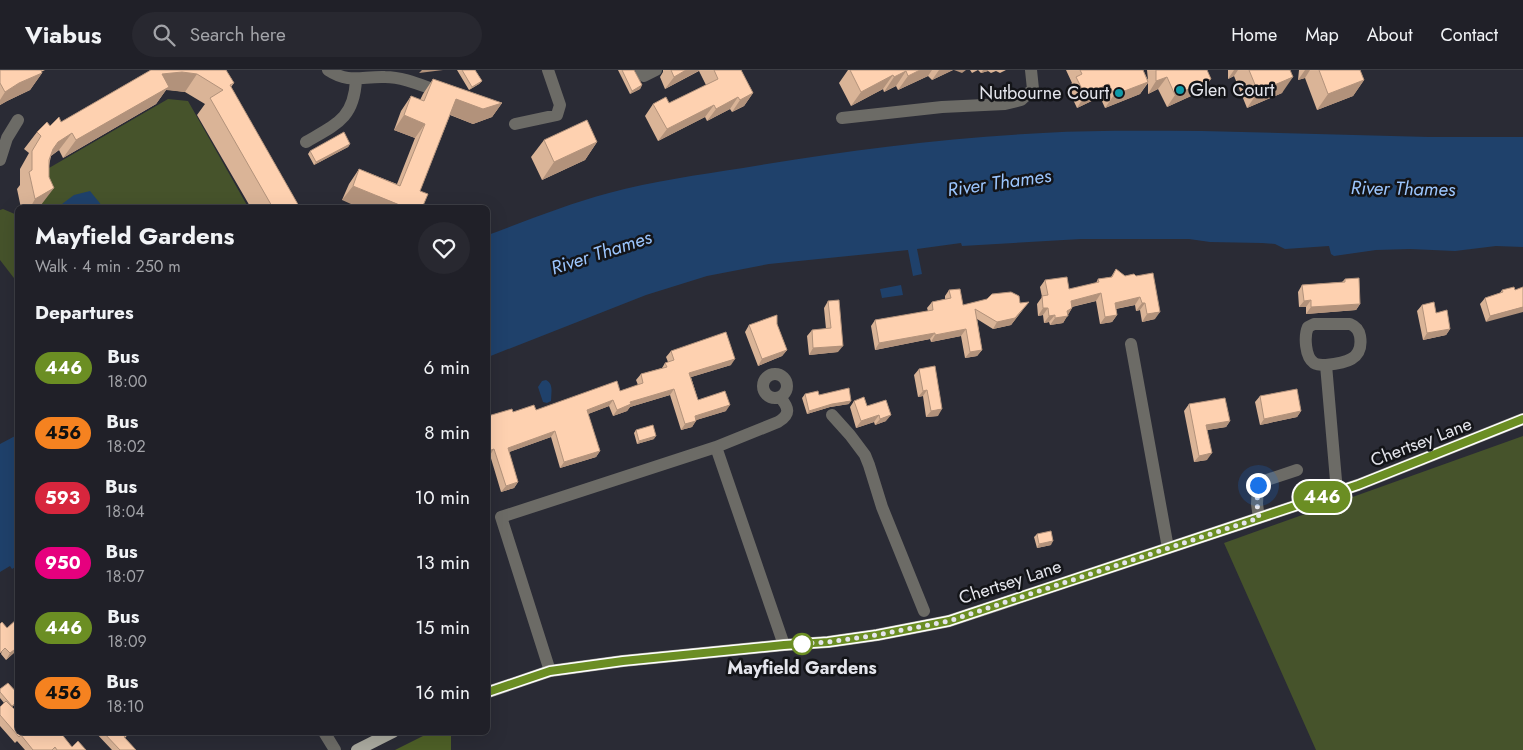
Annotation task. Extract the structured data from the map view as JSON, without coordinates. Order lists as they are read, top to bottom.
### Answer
{
  "streets": {
    "main road": ["Chertsey Lane"]
  },
  "water": ["River Thames"],
  "places": ["Glen Court", "Nutbourne Court", "Mayfield Gardens"],
  "lines": ["bus line 446"],
  "page": {
    "header": "Viabus",
    "search": "Search here",
    "nav": [
      "Home",
      "Map",
      "About",
      "Contact"
    ],
    "on_map": "446",
    "heading": [
      ["Mayfield Gardens", "Walk · 4 min · 250 m"],
      "Departures"
    ],
    "list": [
      {
        "mark": "446",
        "name": "Bus",
        "note": "18:00",
        "value": "6 min"
      },
      {
        "mark": "456",
        "name": "Bus",
        "note": "18:02",
        "value": "8 min"
      },
      {
        "mark": "593",
        "name": "Bus",
        "note": "18:04",
        "value": "10 min"
      },
      {
        "mark": "950",
        "name": "Bus",
        "note": "18:07",
        "value": "13 min"
      },
      {
        "mark": "446",
        "name": "Bus",
        "note": "18:09",
        "value": "15 min"
      },
      {
        "mark": "456",
        "name": "Bus",
        "note": "18:10",
        "value": "16 min"
      }
    ]
  }
}
